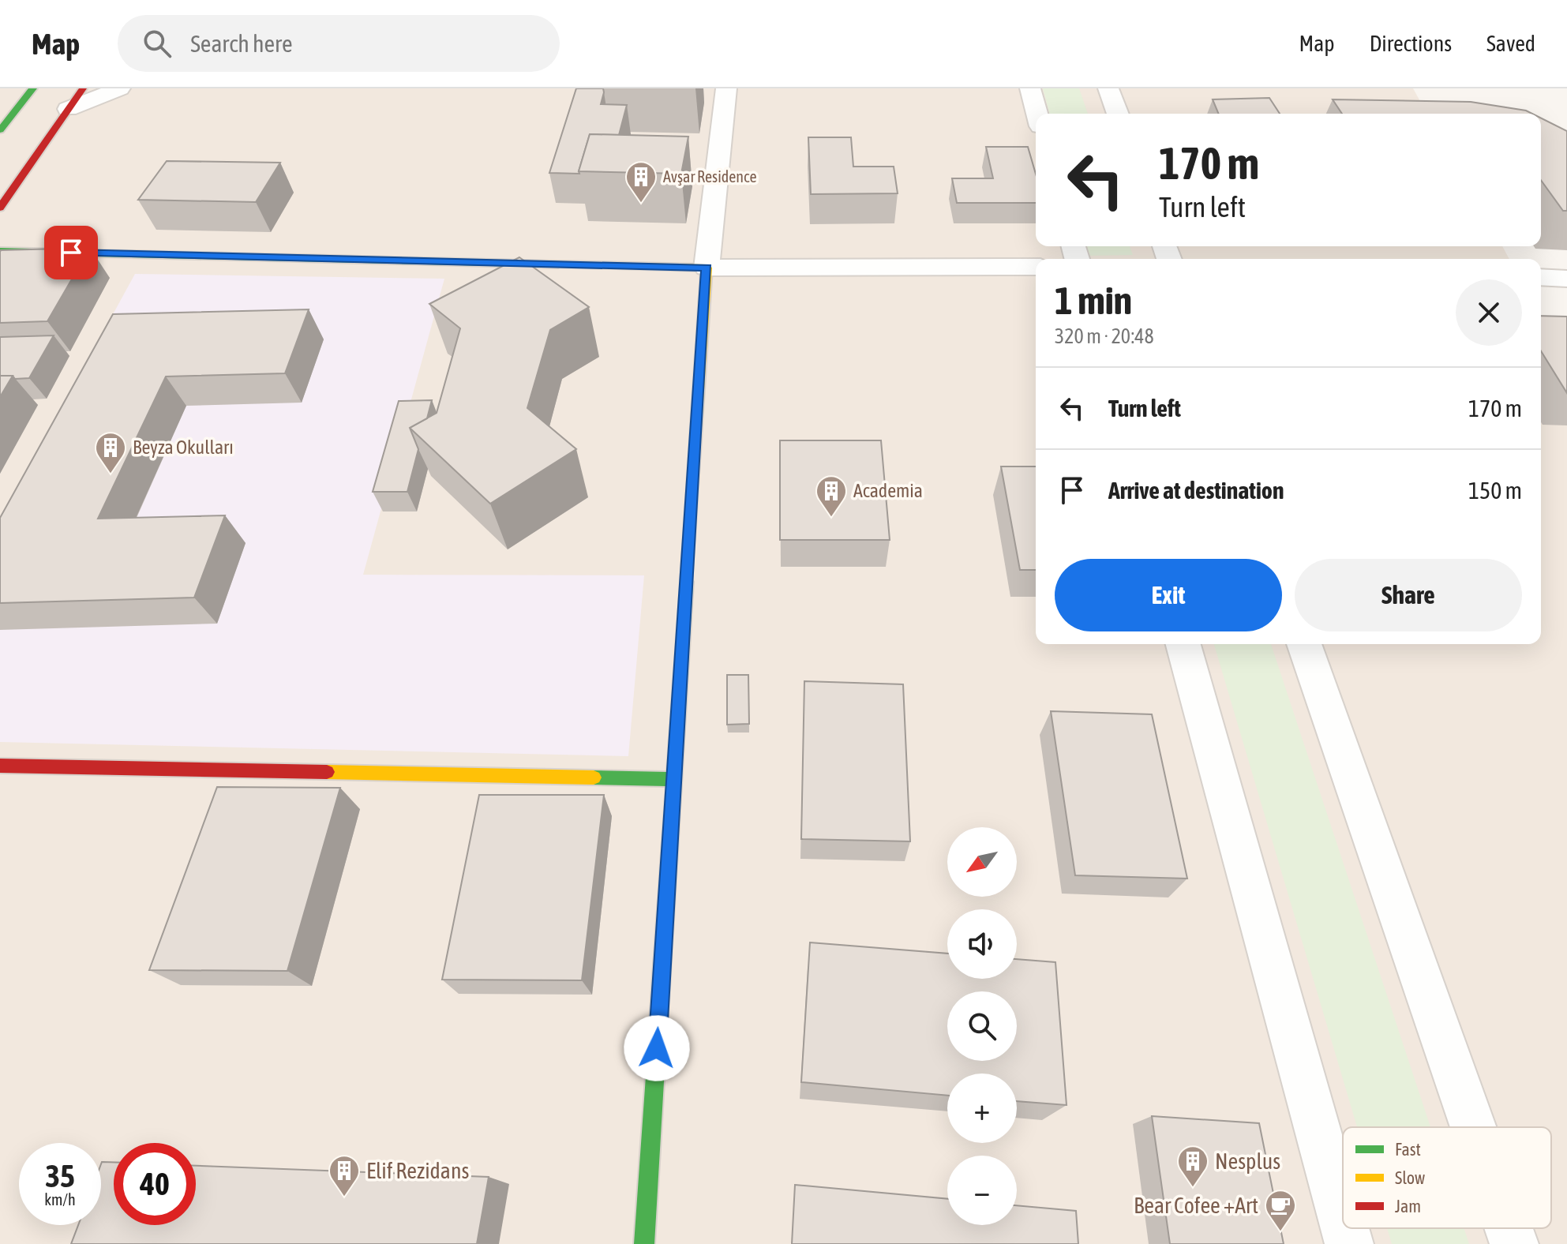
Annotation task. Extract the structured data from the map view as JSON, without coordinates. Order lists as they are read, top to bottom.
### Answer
{
  "places": {
    "building": [
      "Avşar Residence",
      "Beyza Okulları",
      "Academia",
      "Nesplus",
      "Elif Rezidans"
    ],
    "cafe": ["Bear Cofee +Art"]
  },
  "legend": ["Fast", "Slow", "Jam"],
  "north": "bottom left",
  "page": {
    "header": "Map",
    "search": "Search here",
    "nav": ["Map", "Directions", "Saved"],
    "turn": ["170 m", "Turn left"],
    "heading": ["1 min", "320 m · 20:48"],
    "list": [
      {
        "name": "Turn left",
        "value": "170 m"
      },
      {
        "name": "Arrive at destination",
        "value": "150 m"
      }
    ],
    "buttons": ["Exit", "Share"],
    "map_buttons": ["+", "−"],
    "speed": "35 km/h",
    "limit": "40"
  }
}
